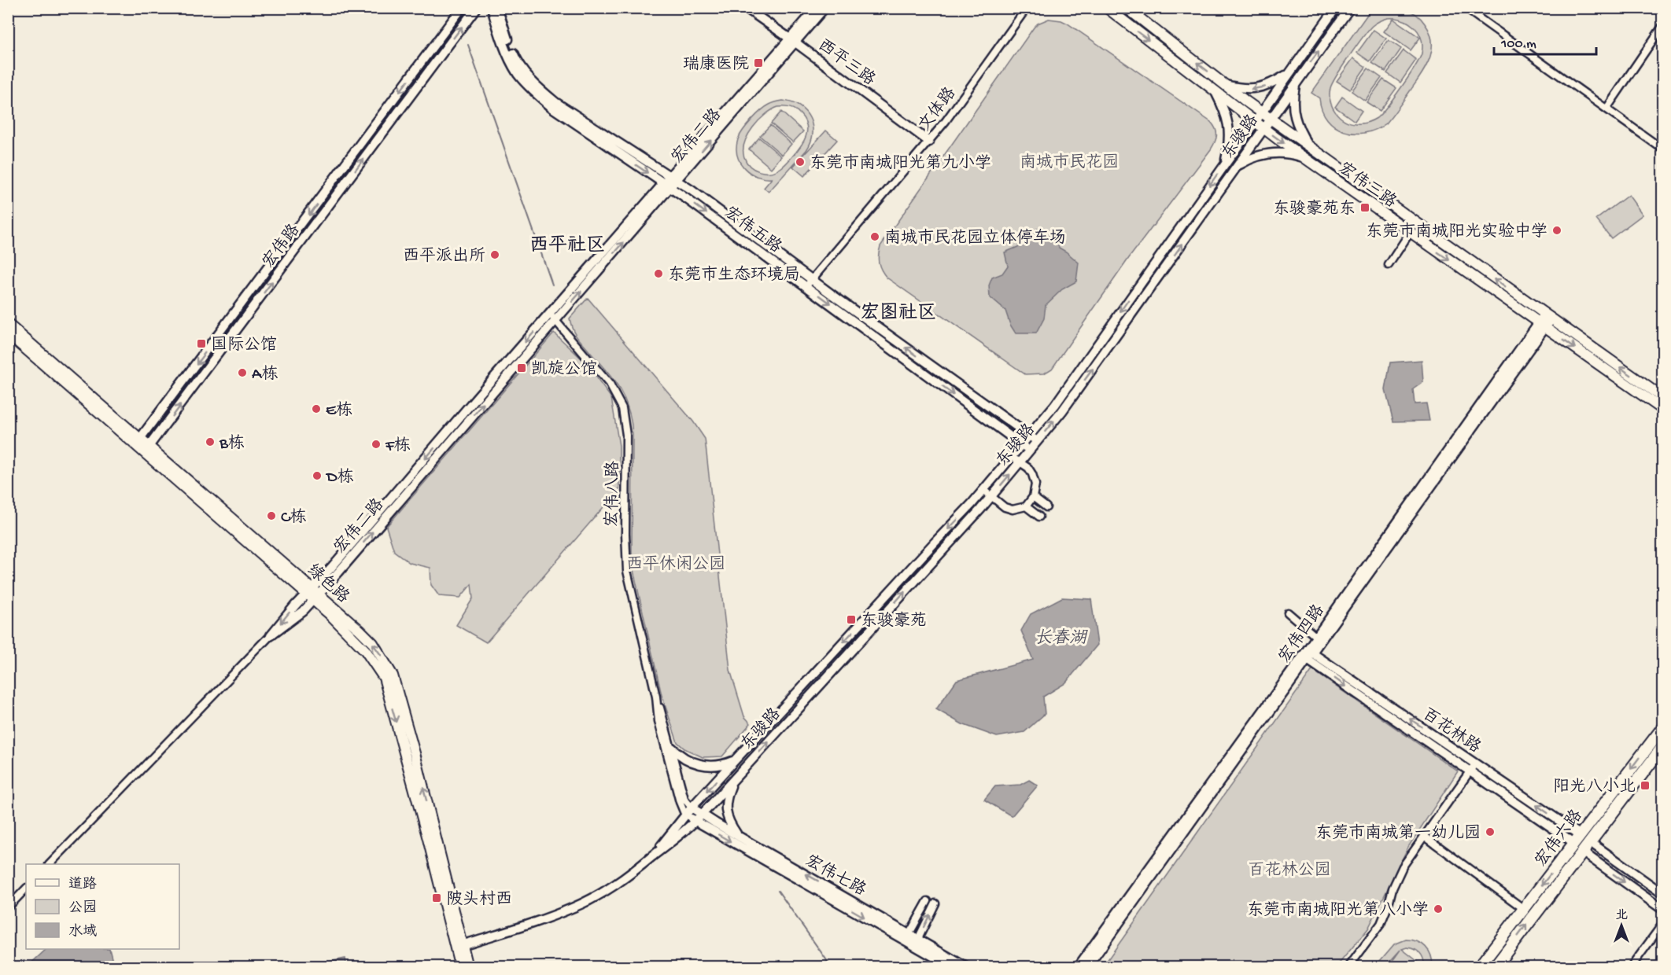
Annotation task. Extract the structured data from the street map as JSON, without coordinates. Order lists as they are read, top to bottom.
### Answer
{
  "streets": {
    "main road": ["宏伟三路", "绿色路", "宏伟六路"],
    "street": [
      "西平三路",
      "文体路",
      "宏伟二路",
      "东骏路",
      "宏伟五路",
      "宏伟路",
      "宏伟八路",
      "宏伟四路",
      "百花林路",
      "宏伟七路"
    ]
  },
  "crossings": [
    ["西平三路", "文体路"],
    ["西平三路", "宏伟二路"],
    ["文体路", "宏伟五路"],
    ["宏伟二路", "宏伟五路"],
    ["宏伟二路", "宏伟八路"],
    ["宏伟二路", "绿色路"],
    ["东骏路", "宏伟三路"],
    ["东骏路", "宏伟五路"],
    ["东骏路", "宏伟八路"],
    ["东骏路", "绿色路"],
    ["东骏路", "宏伟七路"],
    ["宏伟三路", "宏伟四路"],
    ["宏伟路", "绿色路"],
    ["宏伟八路", "宏伟七路"],
    ["宏伟四路", "百花林路"],
    ["百花林路", "宏伟六路"]
  ],
  "districts": ["西平社区", "宏图社区"],
  "water": ["长春湖"],
  "parks": ["南城市民花园", "西平休闲公园", "百花林公园"],
  "places": {
    "transit": [
      "瑞康医院",
      "东骏豪苑东",
      "国际公馆",
      "凯旋公馆",
      "东骏豪苑",
      "阳光八小北",
      "陂头村西"
    ],
    "other": [
      "东莞市南城阳光第九小学",
      "东莞市南城阳光实验中学",
      "南城市民花园立体停车场",
      "西平派出所",
      "东莞市生态环境局",
      "A栋",
      "E栋",
      "B栋",
      "F栋",
      "D栋",
      "C栋",
      "东莞市南城第一幼儿园",
      "东莞市南城阳光第八小学"
    ]
  },
  "legend": ["道路", "公园", "水域"],
  "scale_bar": "100 m",
  "north": "top"
}
